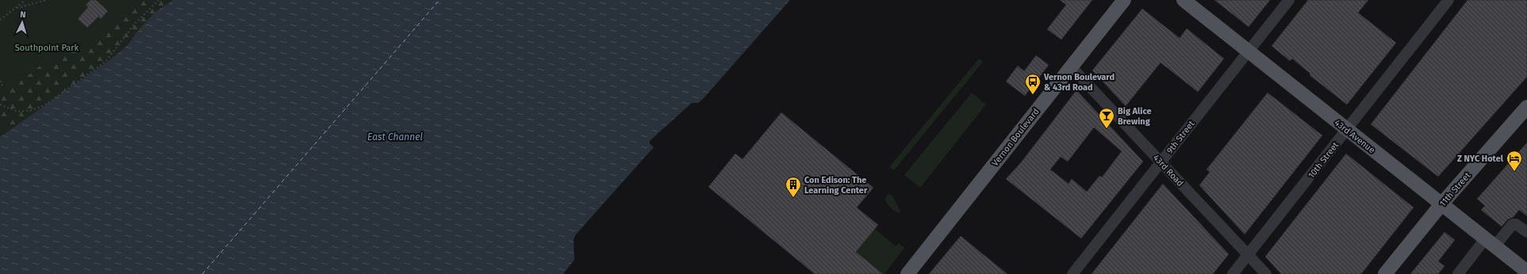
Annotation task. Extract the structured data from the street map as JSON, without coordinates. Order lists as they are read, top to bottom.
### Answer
{
  "streets": {
    "main road": ["43rd Avenue", "Vernon Boulevard", "11th Street"],
    "street": ["9th Street", "10th Street", "43rd Road"]
  },
  "crossings": [
    ["43rd Avenue", "9th Street"],
    ["43rd Avenue", "10th Street"],
    ["43rd Avenue", "11th Street"],
    ["Vernon Boulevard", "43rd Road"],
    ["9th Street", "43rd Road"],
    ["10th Street", "43rd Road"]
  ],
  "water": ["East Channel"],
  "parks": ["Southpoint Park"],
  "places": {
    "bus stop": ["Vernon Boulevard & 43rd Road"],
    "bar": ["Big Alice Brewing"],
    "hotel": ["Z NYC Hotel"],
    "building": ["Con Edison: The Learning Center"]
  },
  "north": "top"
}
